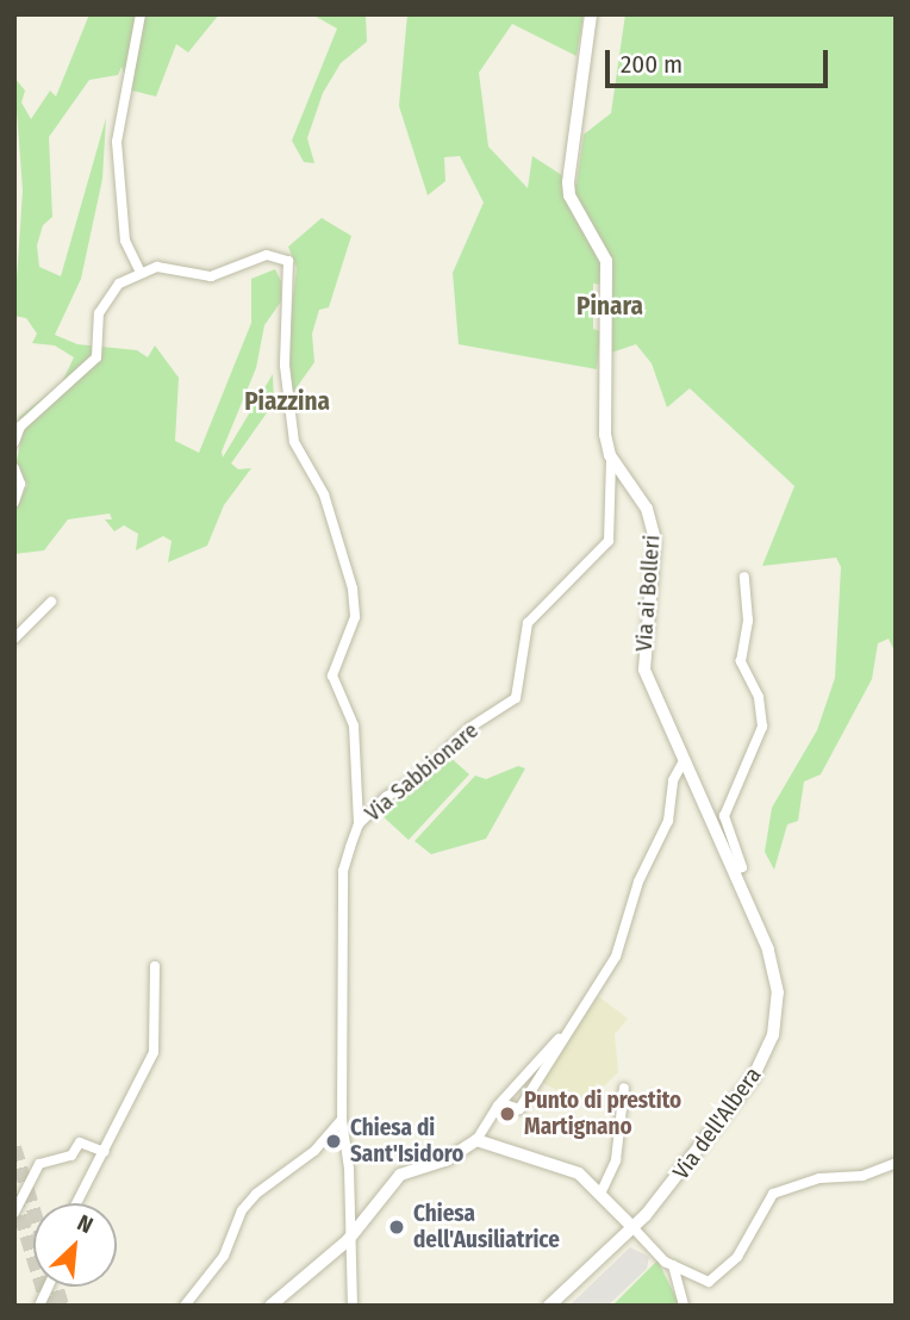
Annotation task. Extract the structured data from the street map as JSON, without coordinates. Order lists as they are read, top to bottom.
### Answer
{
  "streets": {
    "street": ["Via ai Bolleri", "Via Sabbionare", "Via dell'Albera"]
  },
  "crossings": [
    ["Via ai Bolleri", "Via Sabbionare"],
    ["Via ai Bolleri", "Via dell'Albera"]
  ],
  "districts": ["Pinara", "Piazzina"],
  "places": ["Punto di prestito Martignano", "Chiesa di Sant'Isidoro", "Chiesa dell'Ausiliatrice"],
  "scale_bar": "200 m",
  "north": "top right"
}
